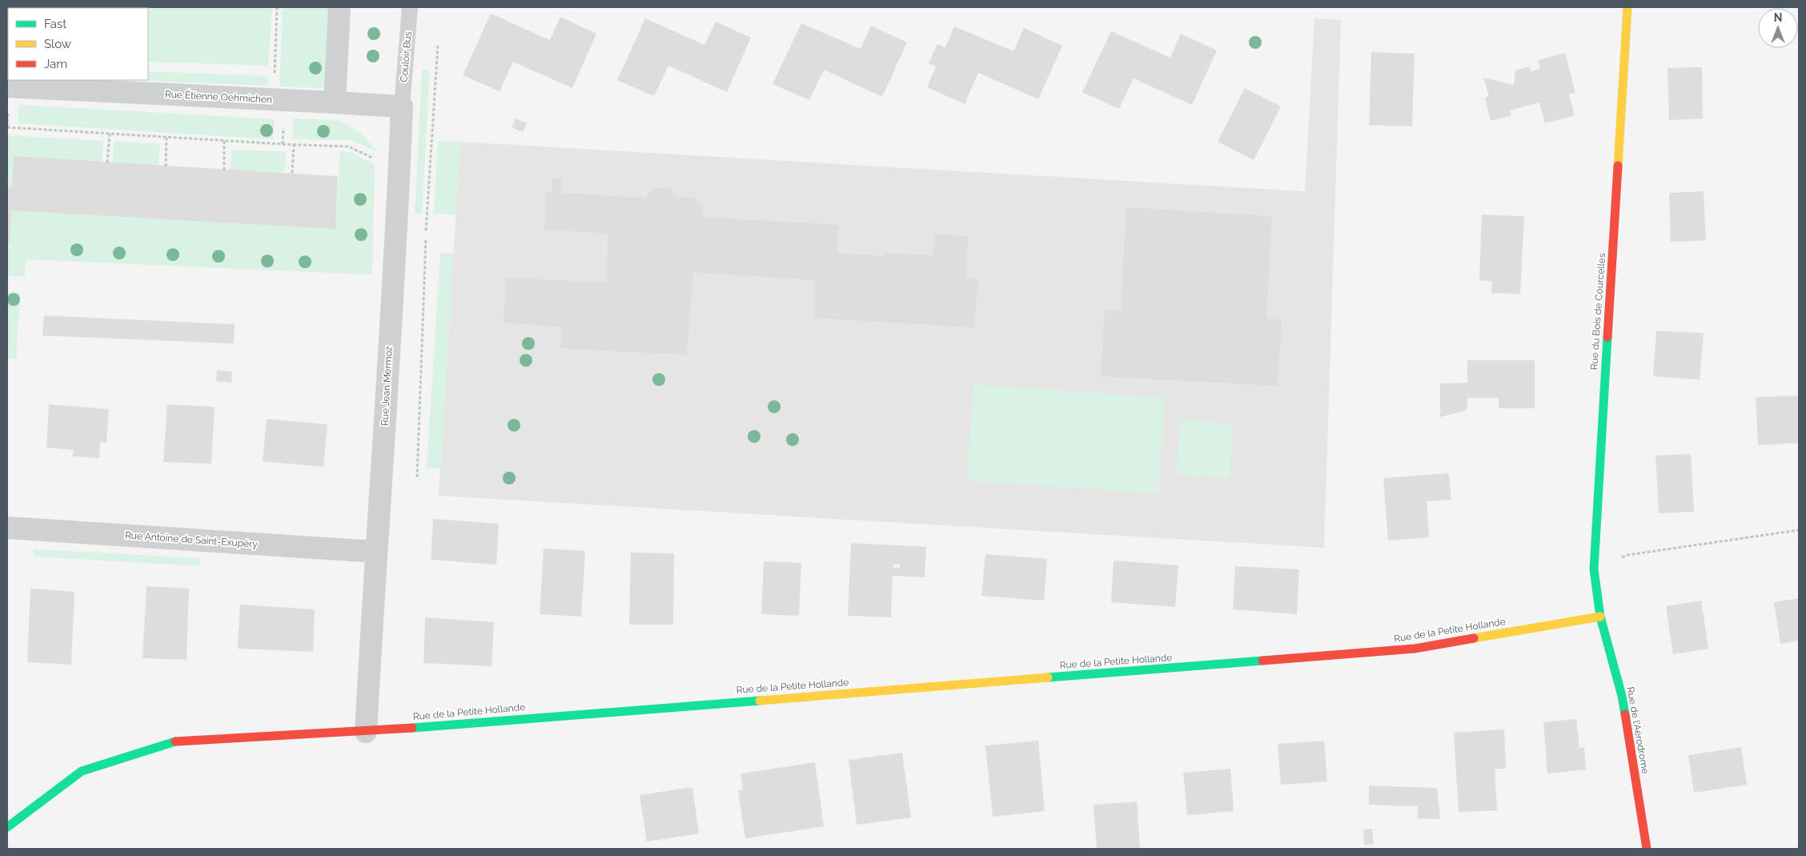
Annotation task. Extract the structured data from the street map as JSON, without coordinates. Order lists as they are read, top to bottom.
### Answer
{
  "streets": {
    "street": [
      "Rue Étienne Oehmichen",
      "Rue du Bois de Courcelles",
      "Rue Jean Mermoz",
      "Rue Antoine de Saint-Exupéry",
      "Rue de la Petite Hollande",
      "Rue de l'Aérodrome"
    ],
    "lane": ["Couloir Bus"]
  },
  "crossings": [
    ["Couloir Bus", "Rue Jean Mermoz"],
    ["Rue du Bois de Courcelles", "Rue de la Petite Hollande"],
    ["Rue du Bois de Courcelles", "Rue de l'Aérodrome"],
    ["Rue Jean Mermoz", "Rue Antoine de Saint-Exupéry"],
    ["Rue Jean Mermoz", "Rue de la Petite Hollande"],
    ["Rue de la Petite Hollande", "Rue de l'Aérodrome"]
  ],
  "legend": ["Fast", "Slow", "Jam"],
  "north": "top"
}
